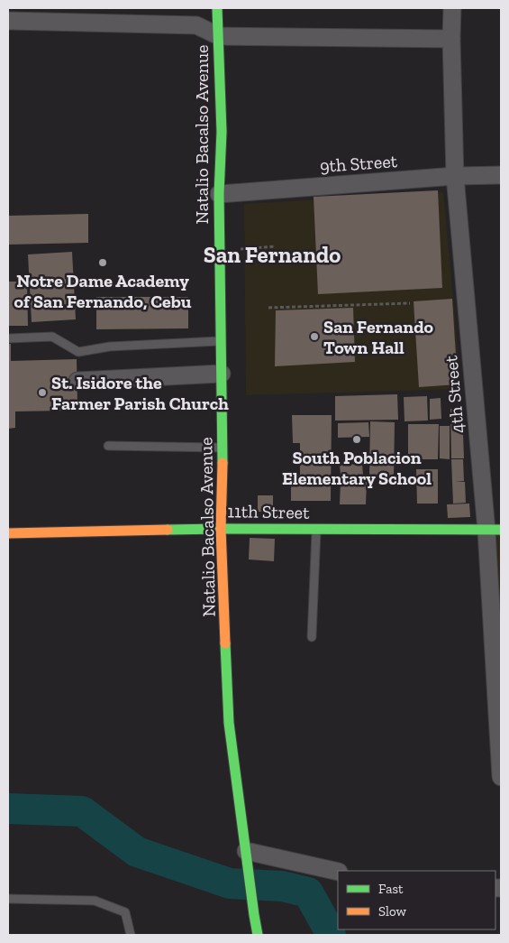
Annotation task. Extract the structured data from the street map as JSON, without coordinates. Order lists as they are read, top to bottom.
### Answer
{
  "streets": {
    "main road": ["Natalio Bacalso Avenue", "11th Street"],
    "street": ["9th Street", "4th Street"]
  },
  "crossings": [
    ["Natalio Bacalso Avenue", "9th Street"],
    ["Natalio Bacalso Avenue", "11th Street"],
    ["9th Street", "4th Street"],
    ["4th Street", "11th Street"]
  ],
  "districts": ["San Fernando"],
  "places": [
    "Notre Dame Academy of San Fernando, Cebu",
    "San Fernando Town Hall",
    "St. Isidore the Farmer Parish Church",
    "South Poblacion Elementary School"
  ],
  "legend": ["Fast", "Slow"]
}
